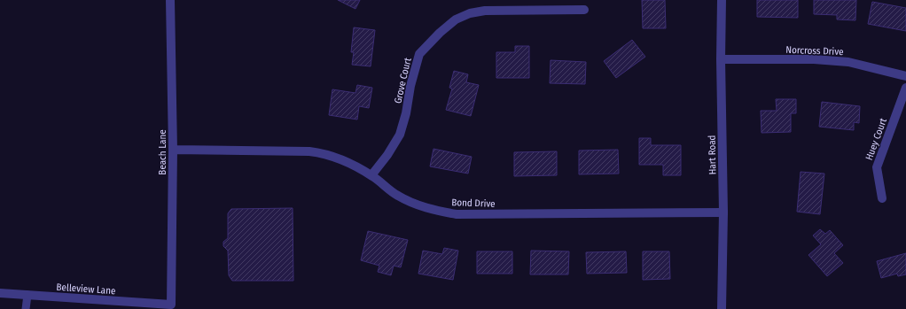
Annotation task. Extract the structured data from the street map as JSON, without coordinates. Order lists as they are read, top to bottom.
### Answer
{
  "streets": {
    "street": [
      "Norcross Drive",
      "Grove Court",
      "Huey Court",
      "Beach Lane",
      "Hart Road",
      "Bond Drive",
      "Belleview Lane"
    ]
  },
  "crossings": [
    ["Norcross Drive", "Hart Road"],
    ["Grove Court", "Bond Drive"],
    ["Beach Lane", "Bond Drive"],
    ["Beach Lane", "Belleview Lane"],
    ["Hart Road", "Bond Drive"]
  ]
}
